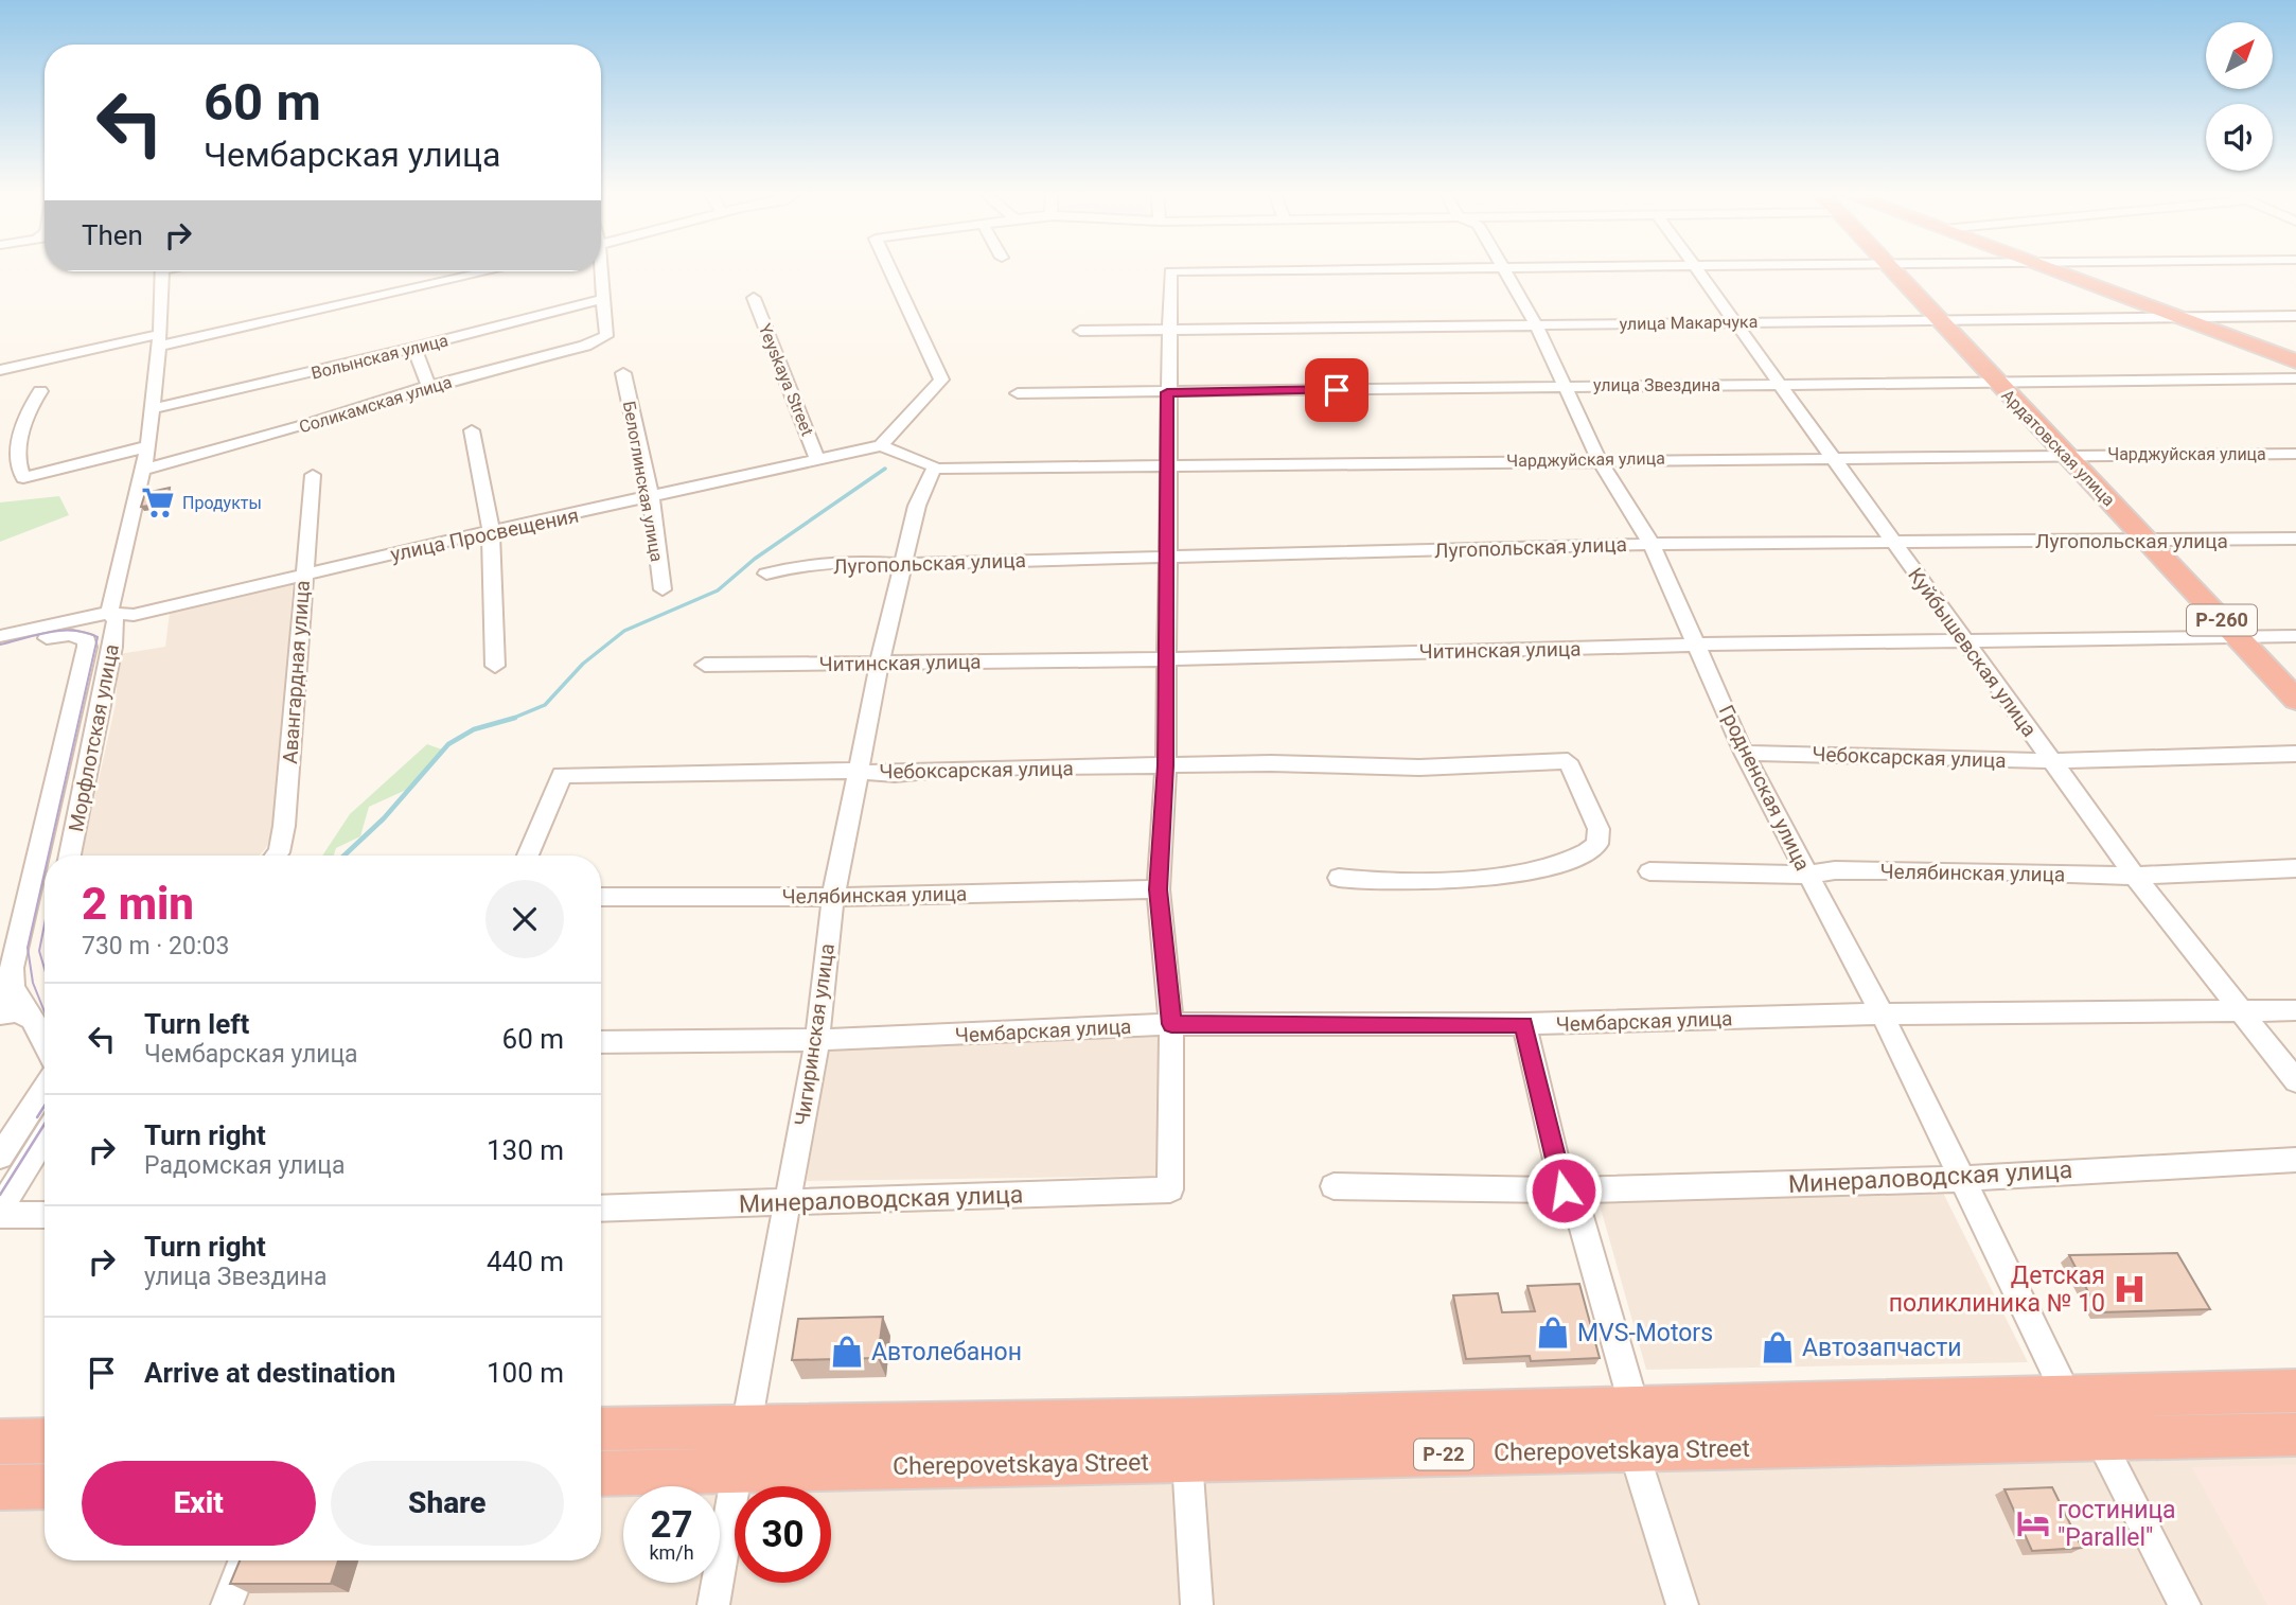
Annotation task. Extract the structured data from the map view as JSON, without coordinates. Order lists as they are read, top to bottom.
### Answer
{
  "streets": {
    "highway": [
      "Ардатовская улица",
      "Р-260",
      "Cherepovetskaya Street",
      "Р-22"
    ],
    "street": [
      "улица Макарчука",
      "Волынская улица",
      "Yeyskaya Street",
      "улица Звездина",
      "Соликамская улица",
      "Чарджуйская улица",
      "Белоглинская улица",
      "улица Просвещения",
      "Лугопольская улица",
      "Читинская улица",
      "Куйбышевская улица",
      "Авангардная улица",
      "Морфлотская улица",
      "Чебоксарская улица",
      "Гродненская улица",
      "Челябинская улица",
      "Чембарская улица",
      "Чигиринская улица",
      "Минераловодская улица"
    ]
  },
  "crossings": [
    ["улица Макарчука", "Ардатовская улица"],
    ["улица Макарчука", "Куйбышевская улица"],
    ["улица Макарчука", "Гродненская улица"],
    ["Волынская улица", "Соликамская улица"],
    ["Волынская улица", "Морфлотская улица"],
    ["Yeyskaya Street", "улица Просвещения"],
    ["улица Звездина", "Ардатовская улица"],
    ["улица Звездина", "Куйбышевская улица"],
    ["улица Звездина", "Гродненская улица"],
    ["Соликамская улица", "Морфлотская улица"],
    ["Ардатовская улица", "Чарджуйская улица"],
    ["Ардатовская улица", "Лугопольская улица"],
    ["Ардатовская улица", "Читинская улица"],
    ["Чарджуйская улица", "улица Просвещения"],
    ["Чарджуйская улица", "Куйбышевская улица"],
    ["Чарджуйская улица", "Гродненская улица"],
    ["Чарджуйская улица", "Чигиринская улица"],
    ["Белоглинская улица", "улица Просвещения"],
    ["улица Просвещения", "Авангардная улица"],
    ["улица Просвещения", "Морфлотская улица"],
    ["Лугопольская улица", "Куйбышевская улица"],
    ["Лугопольская улица", "Гродненская улица"],
    ["Лугопольская улица", "Чигиринская улица"],
    ["Читинская улица", "Куйбышевская улица"],
    ["Читинская улица", "Гродненская улица"],
    ["Читинская улица", "Чигиринская улица"],
    ["Куйбышевская улица", "Чебоксарская улица"],
    ["Куйбышевская улица", "Челябинская улица"],
    ["Куйбышевская улица", "Чембарская улица"],
    ["Чебоксарская улица", "Гродненская улица"],
    ["Чебоксарская улица", "Чигиринская улица"],
    ["Гродненская улица", "Челябинская улица"],
    ["Гродненская улица", "Чембарская улица"],
    ["Гродненская улица", "Минераловодская улица"],
    ["Гродненская улица", "Cherepovetskaya Street"],
    ["Челябинская улица", "Чигиринская улица"],
    ["Чембарская улица", "Чигиринская улица"],
    ["Чембарская улица", "Минераловодская улица"],
    ["Чигиринская улица", "Минераловодская улица"],
    ["Чигиринская улица", "Cherepovetskaya Street"]
  ],
  "places": {
    "supermarket": ["Продукты"],
    "hospital": ["Детская поликлиника № 10"],
    "shop": ["MVS-Motors", "Автозапчасти", "Автолебанон"],
    "hotel": ["гостиница \"Parallel\""]
  },
  "north": "top right",
  "page": {
    "turn": ["60 m", "Чембарская улица"],
    "then": "Then",
    "heading": ["2 min", "730 m · 20:03"],
    "list": [
      {
        "name": "Turn left",
        "note": "Чембарская улица",
        "value": "60 m"
      },
      {
        "name": "Turn right",
        "note": "Радомская улица",
        "value": "130 m"
      },
      {
        "name": "Turn right",
        "note": "улица Звездина",
        "value": "440 m"
      },
      {
        "name": "Arrive at destination",
        "value": "100 m"
      }
    ],
    "buttons": ["Exit", "Share"],
    "speed": "27 km/h",
    "limit": "30"
  }
}
